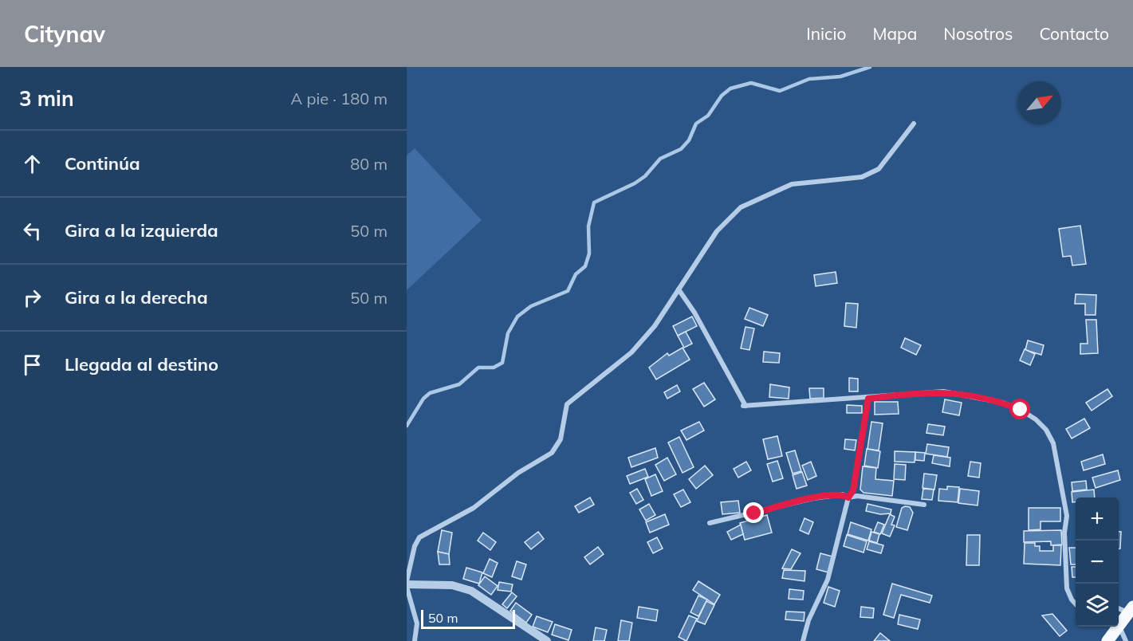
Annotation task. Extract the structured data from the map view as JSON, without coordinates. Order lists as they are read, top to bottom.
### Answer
{
  "scale_bar": "50 m",
  "north": "top right",
  "page": {
    "header": "Citynav",
    "nav": [
      "Inicio",
      "Mapa",
      "Nosotros",
      "Contacto"
    ],
    "heading": ["3 min", "A pie · 180 m"],
    "list": [
      ["Continúa", "80 m"],
      ["Gira a la izquierda", "50 m"],
      ["Gira a la derecha", "50 m"],
      "Llegada al destino"
    ],
    "map_buttons": ["+", "−"],
    "scale": "50 m"
  }
}
